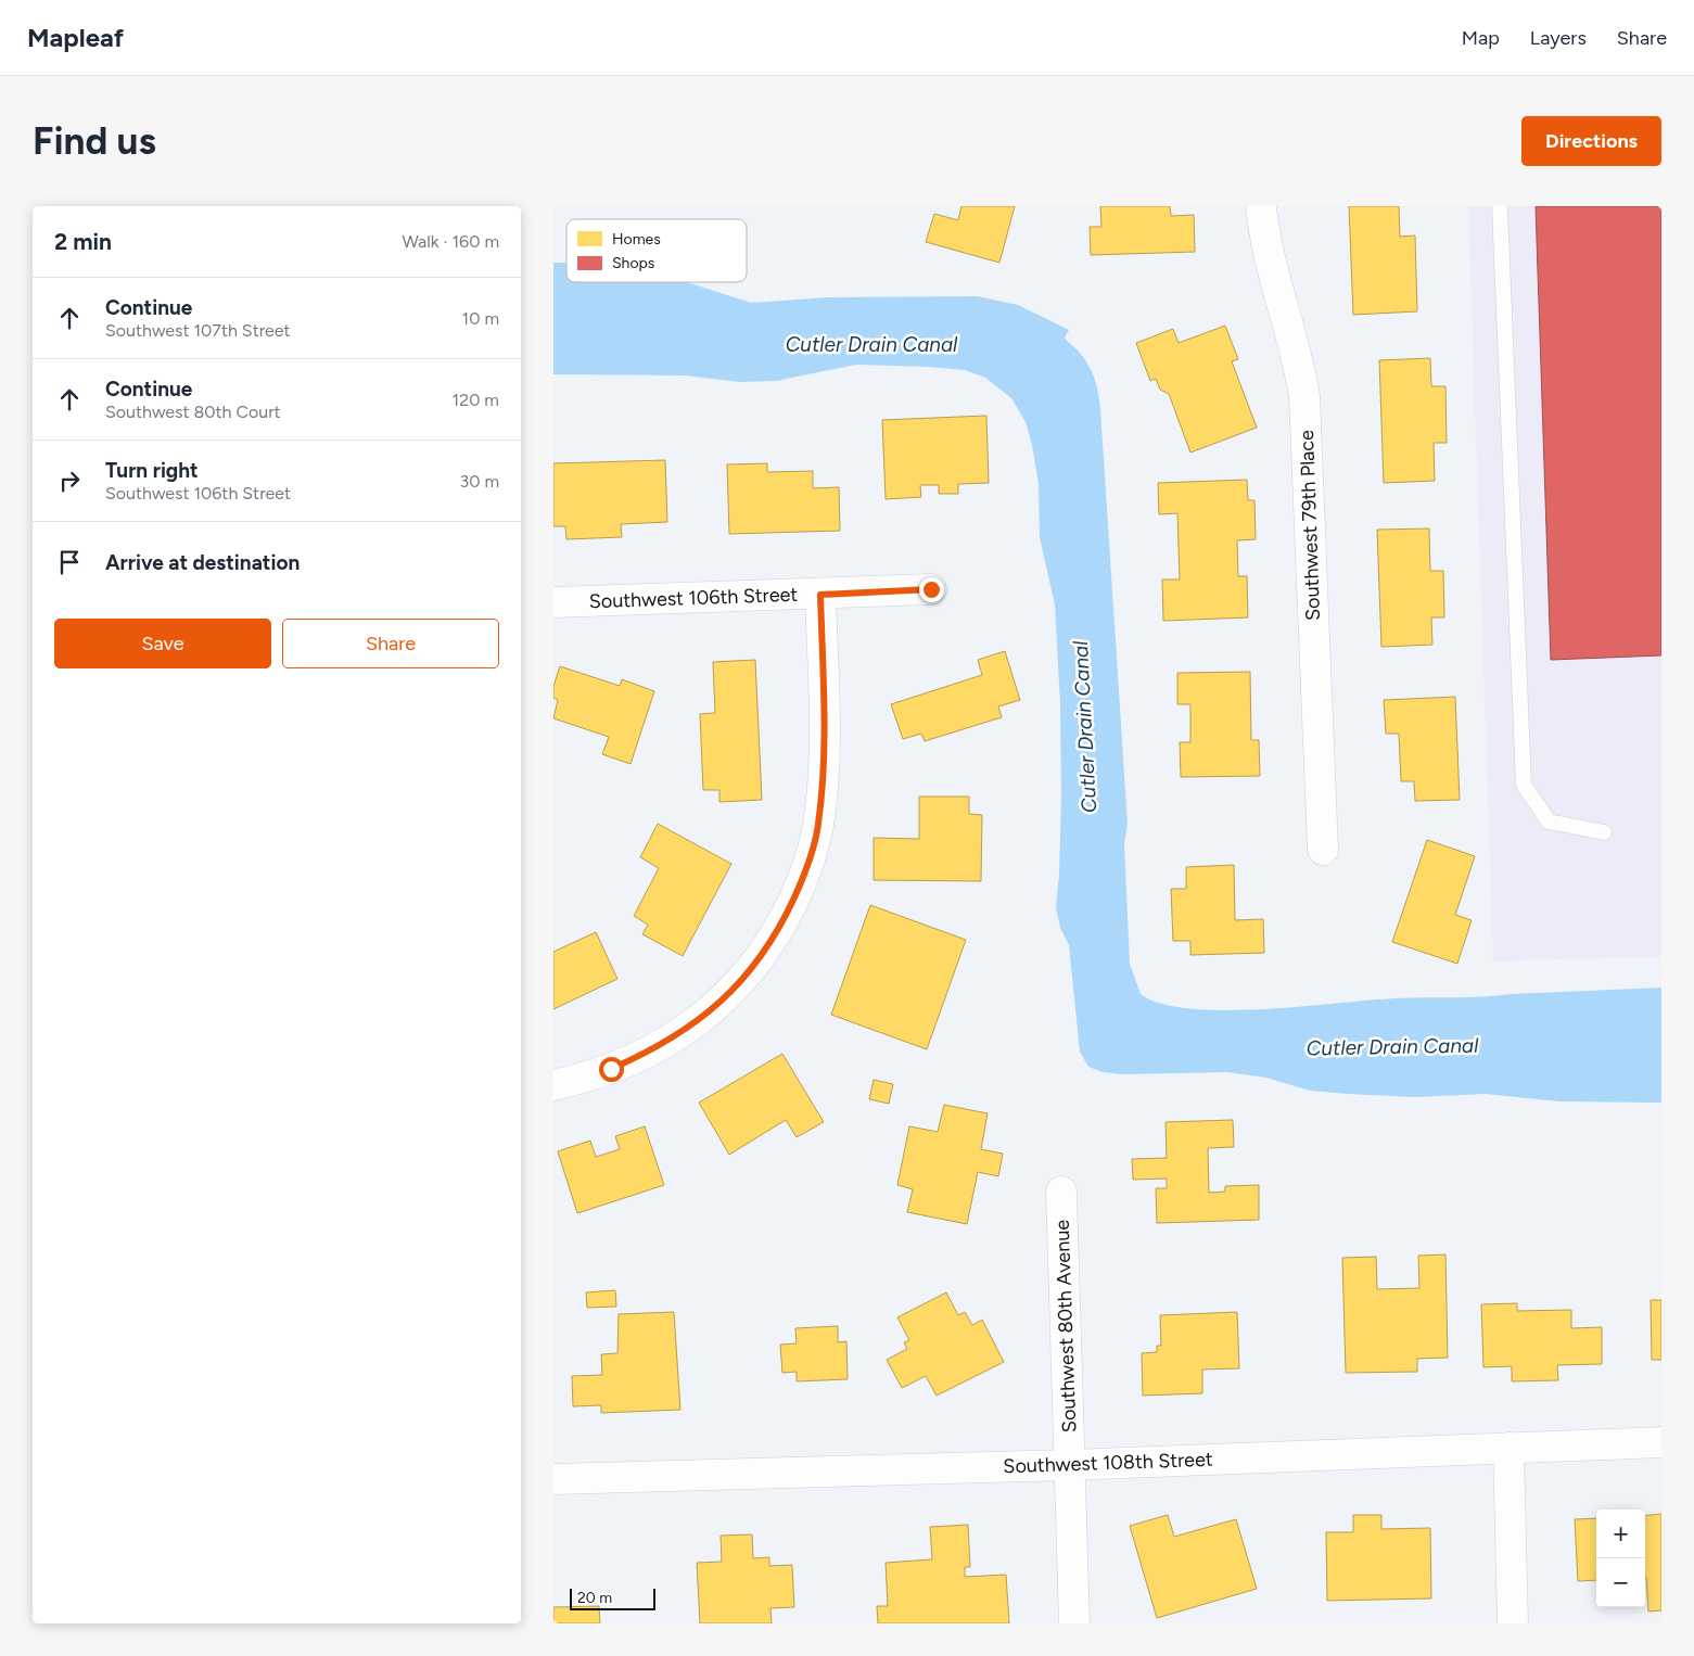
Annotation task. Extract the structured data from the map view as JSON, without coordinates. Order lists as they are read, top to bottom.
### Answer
{
  "streets": {
    "street": [
      "Southwest 79th Place",
      "Southwest 106th Street",
      "Southwest 80th Avenue",
      "Southwest 108th Street"
    ]
  },
  "crossings": [
    ["Southwest 80th Avenue", "Southwest 108th Street"]
  ],
  "water": ["Cutler Drain Canal"],
  "legend": ["Homes", "Shops"],
  "scale_bar": "20 m",
  "page": {
    "header": "Mapleaf",
    "nav": ["Map", "Layers", "Share"],
    "buttons": [
      "Directions",
      ["Save", "Share"]
    ],
    "title": "Find us",
    "heading": ["2 min", "Walk · 160 m"],
    "list": [
      ["Continue", "Southwest 107th Street", "10 m"],
      ["Continue", "Southwest 80th Court", "120 m"],
      ["Turn right", "Southwest 106th Street", "30 m"],
      "Arrive at destination"
    ],
    "map_buttons": ["+", "−"],
    "scale": "20 m"
  }
}
